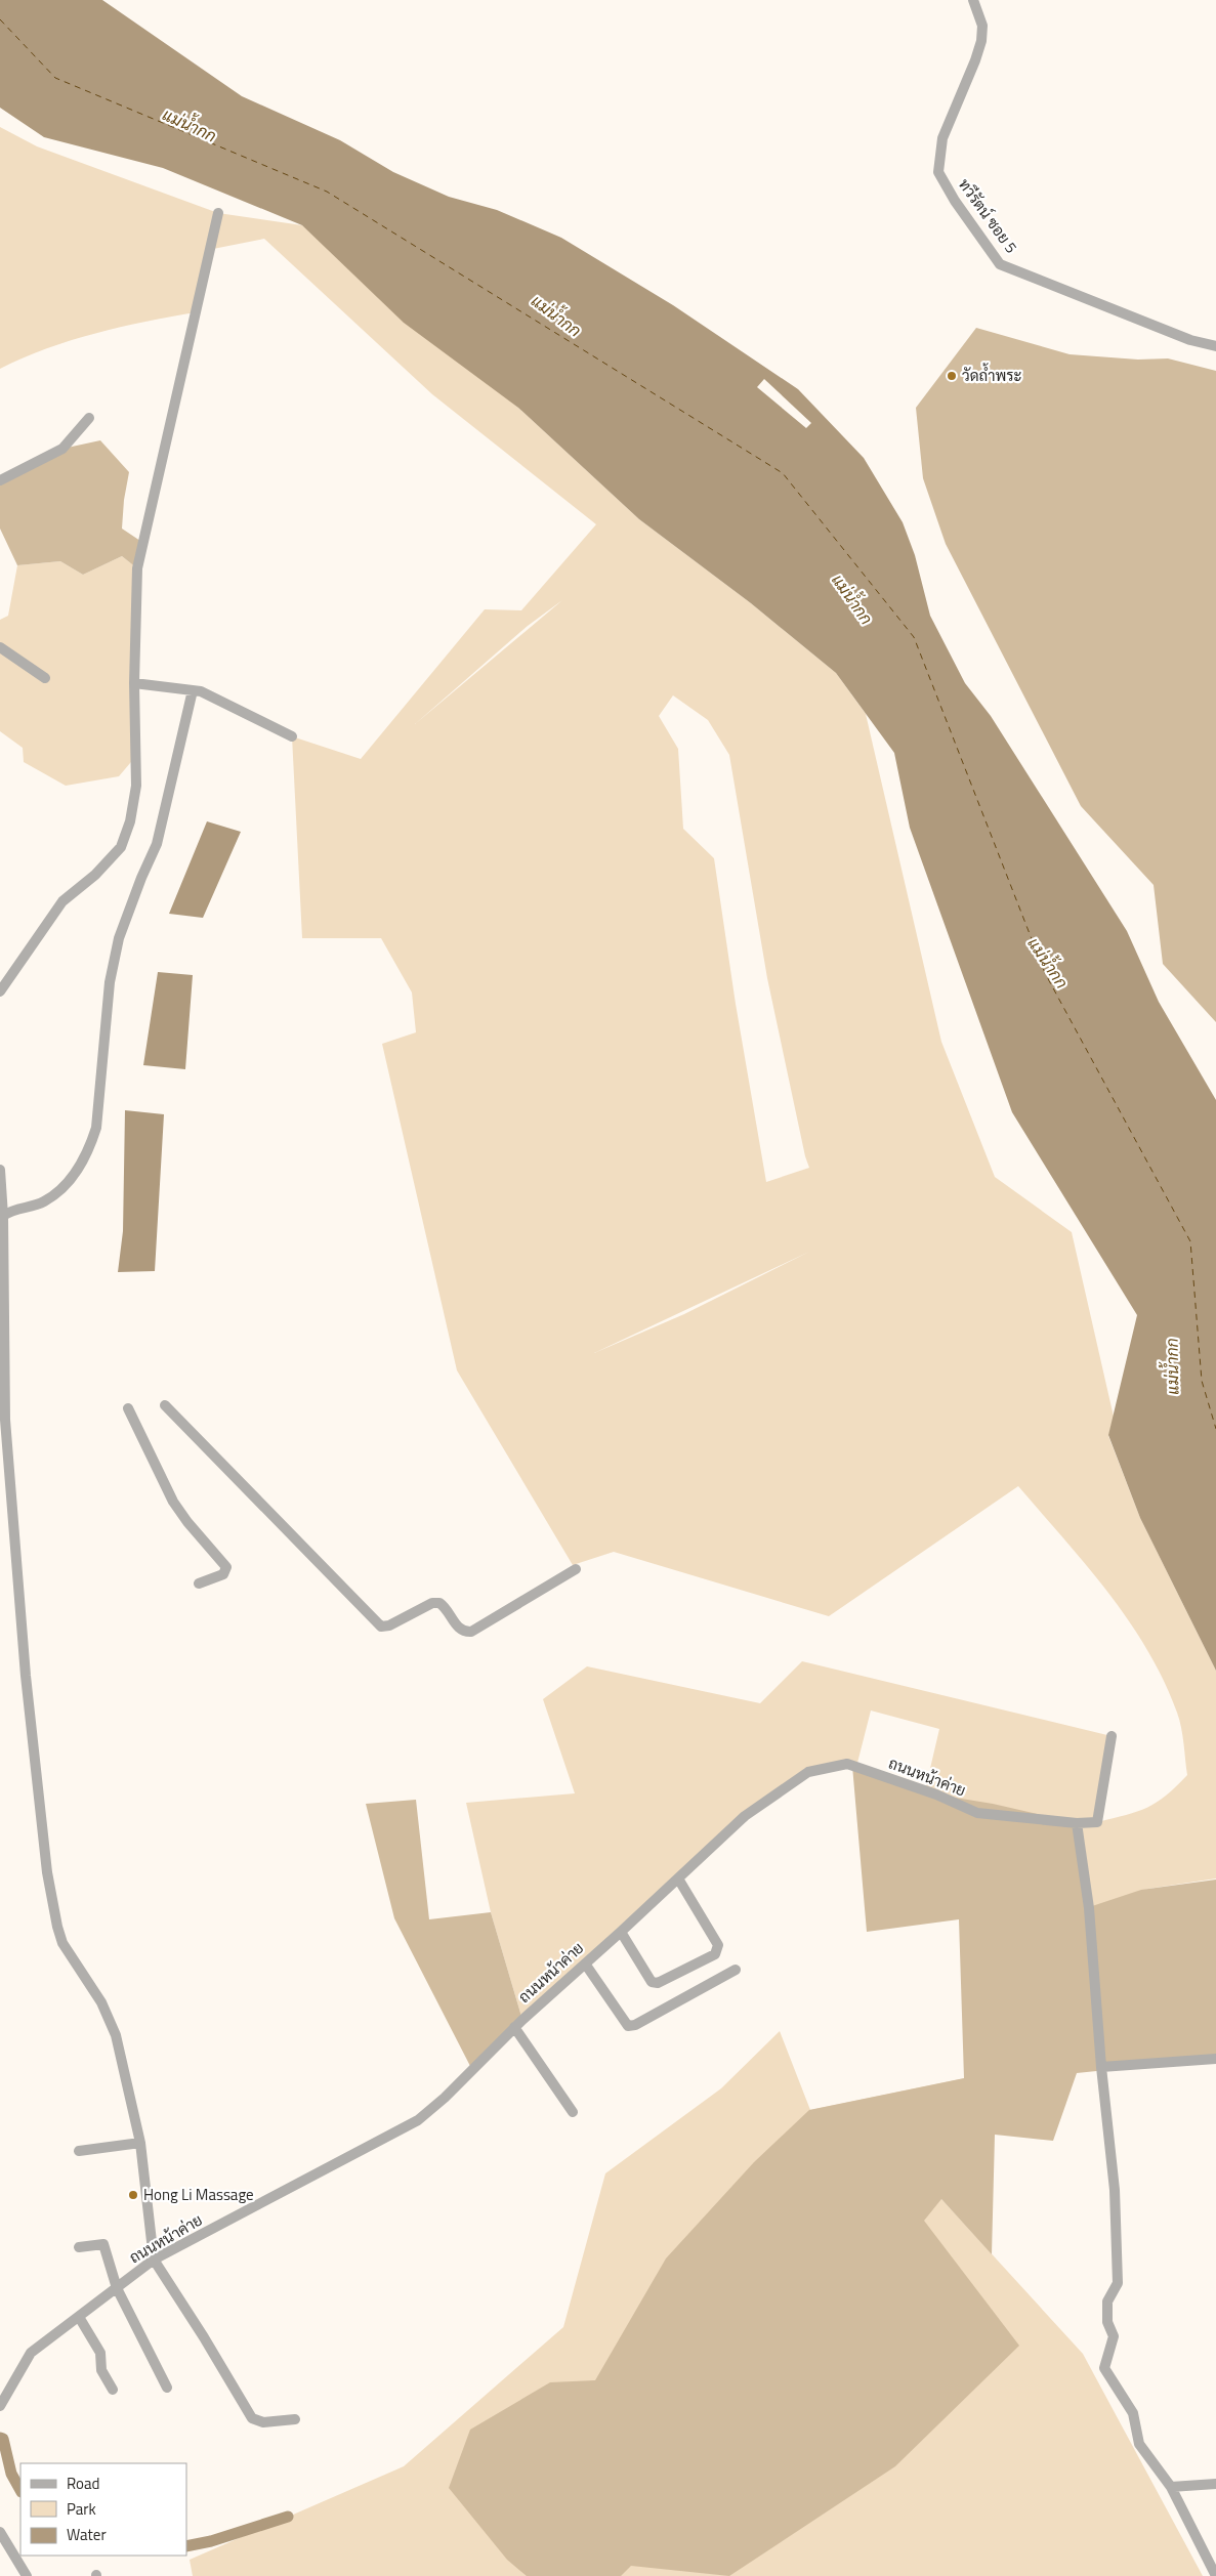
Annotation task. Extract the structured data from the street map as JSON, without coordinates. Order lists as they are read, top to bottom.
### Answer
{
  "streets": {
    "street": ["ทวีรัตน์ ซอย 5", "ถนนหน้าค่าย"]
  },
  "water": ["แม่น้ำกก"],
  "places": ["วัดถ้ำพระ", "Hong Li Massage"],
  "legend": ["Road", "Park", "Water"]
}
